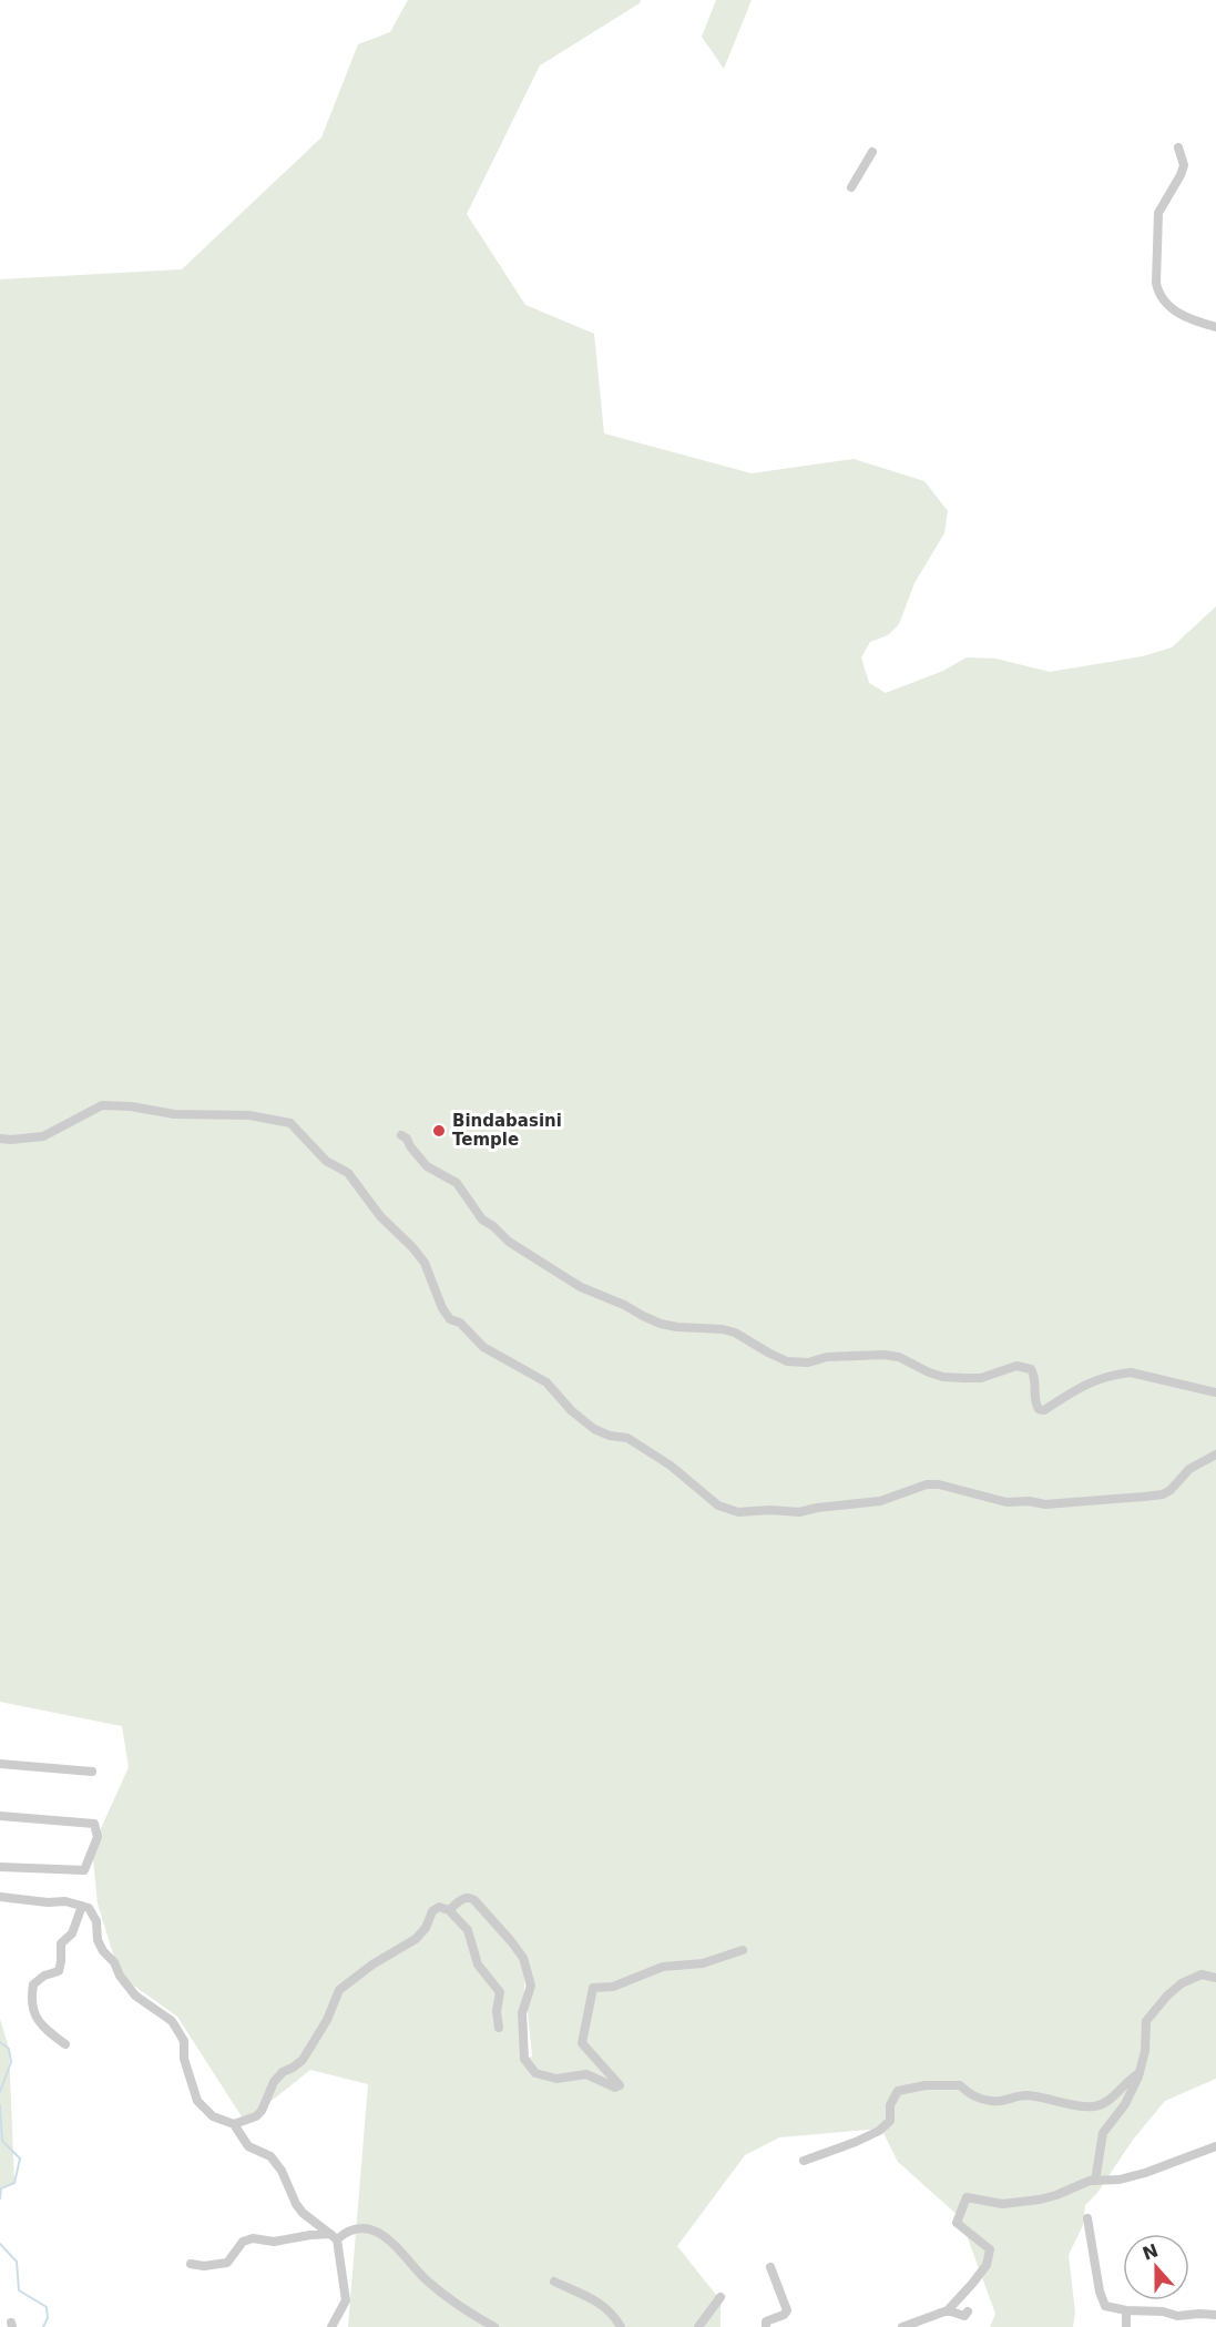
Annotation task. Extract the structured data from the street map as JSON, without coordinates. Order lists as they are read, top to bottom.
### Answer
{
  "places": ["Bindabasini Temple"],
  "north": "top"
}
